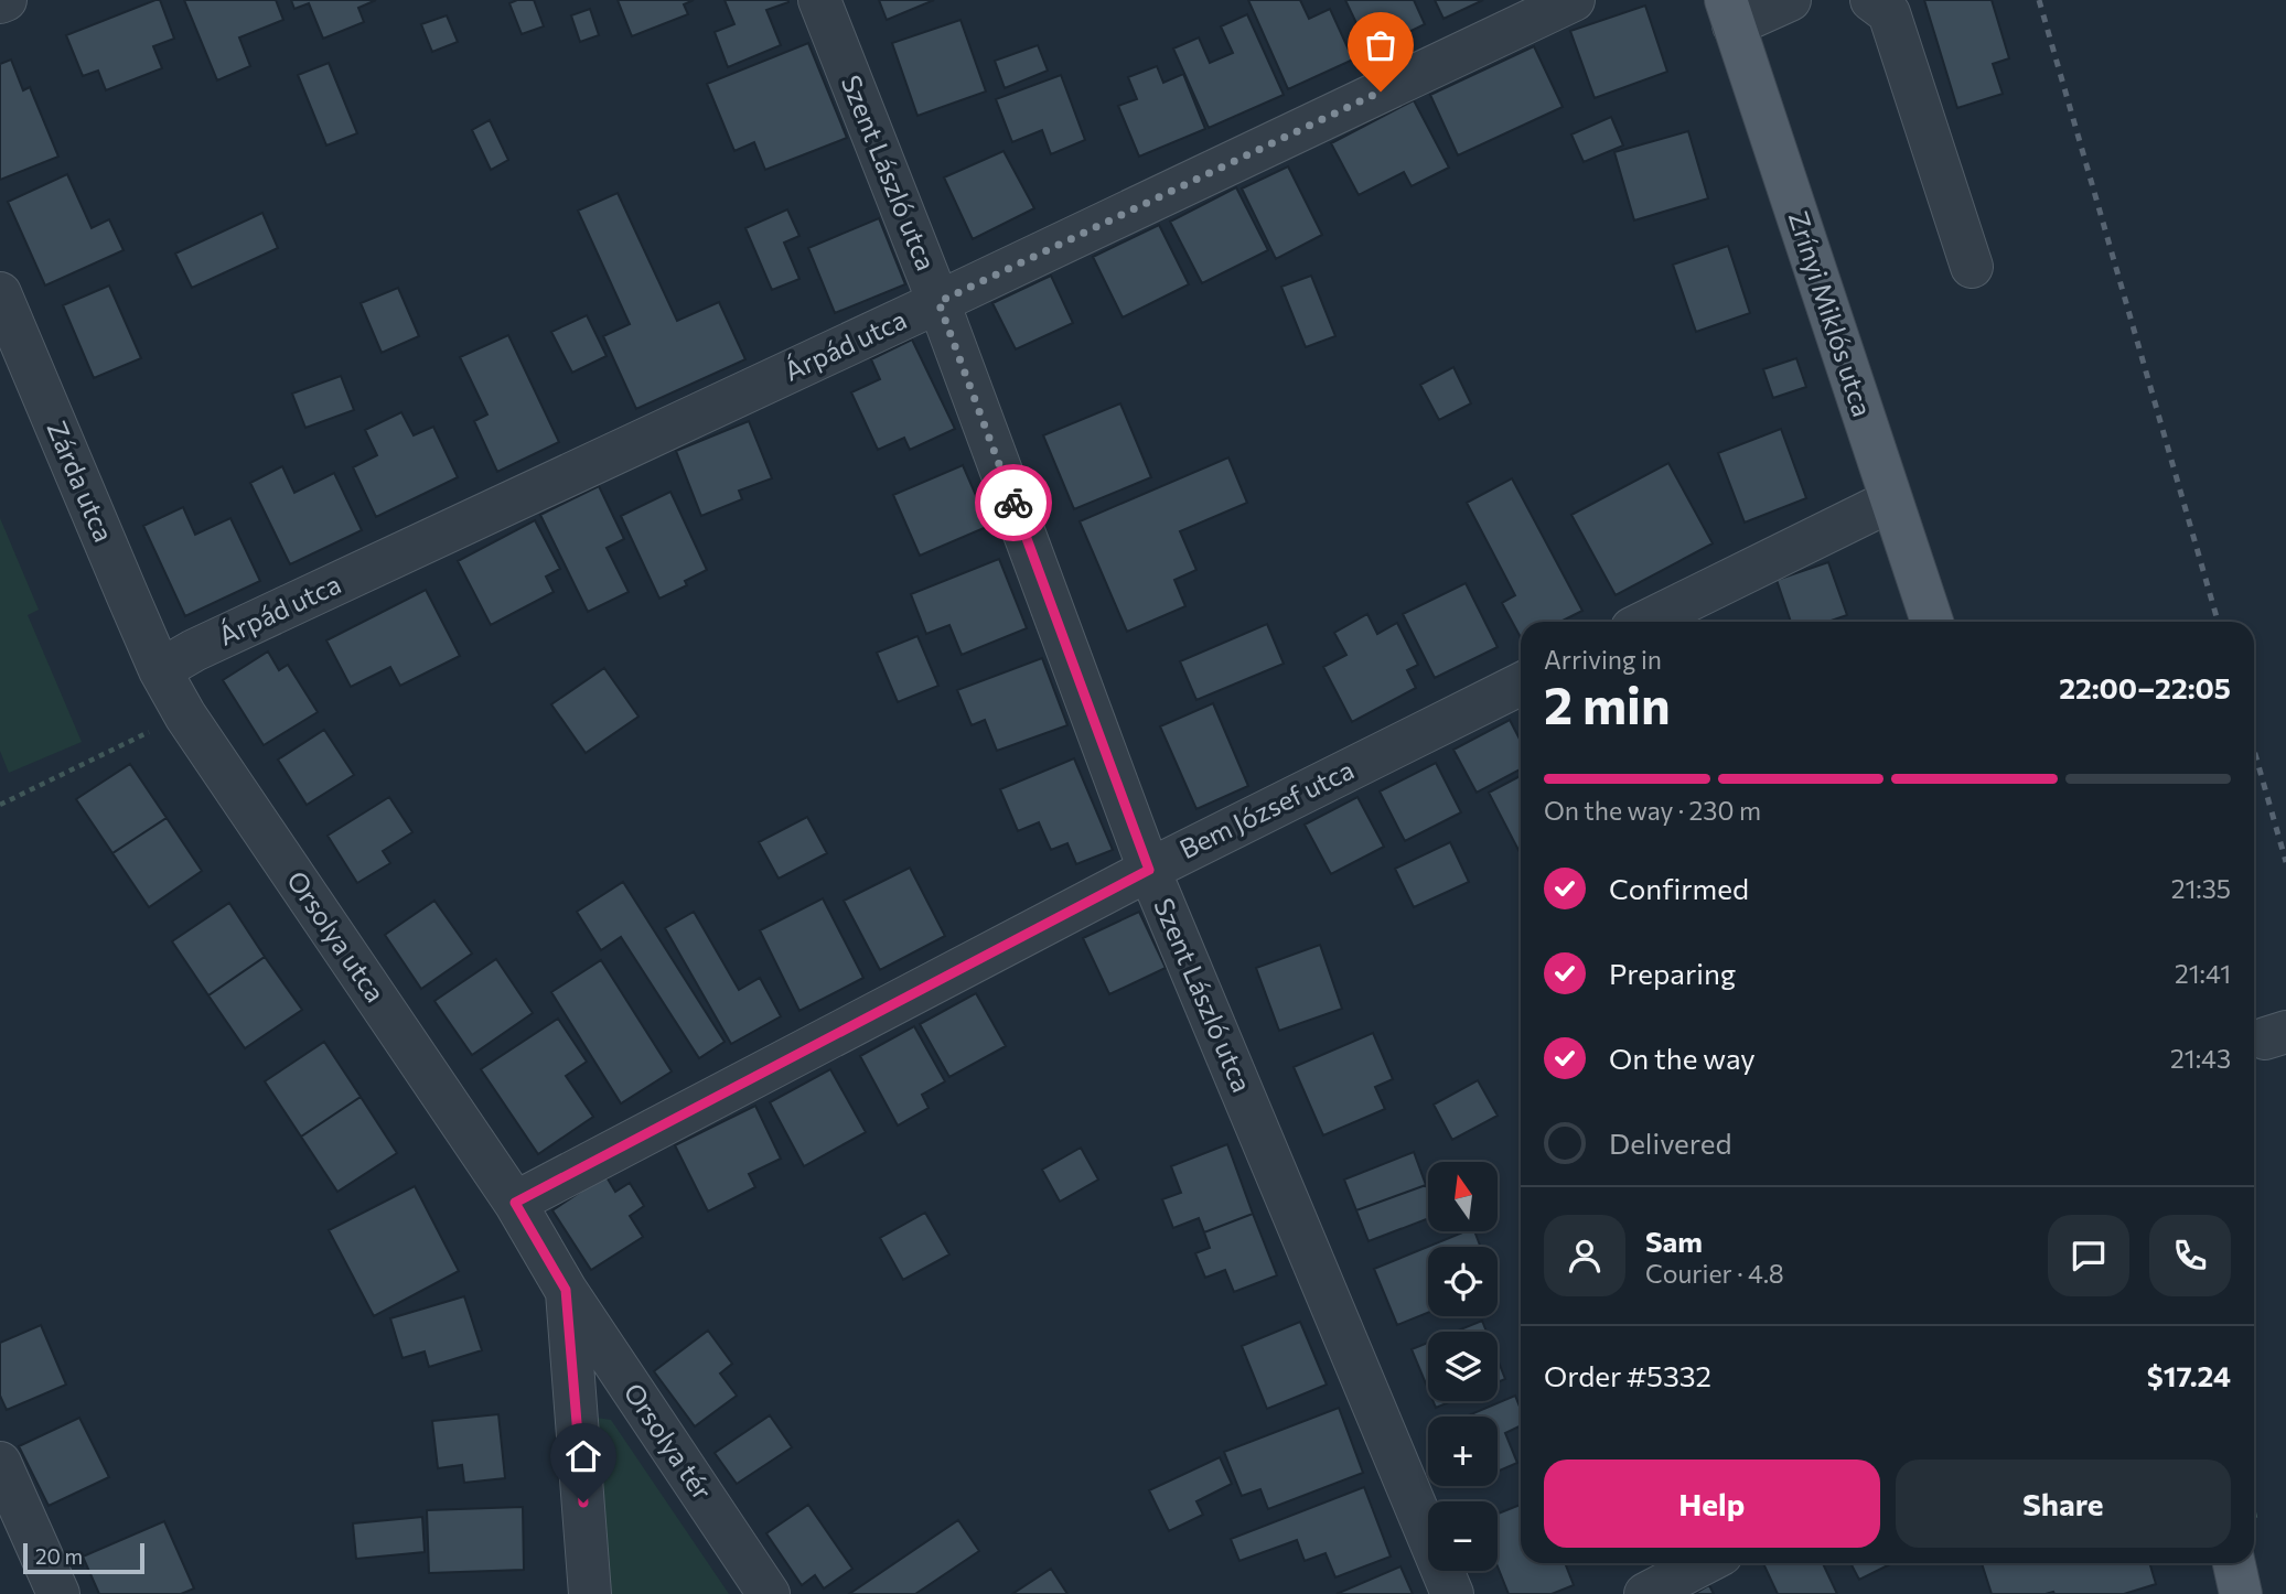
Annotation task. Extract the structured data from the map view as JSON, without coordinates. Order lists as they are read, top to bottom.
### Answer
{
  "streets": {
    "main road": ["Zrínyi Miklós utca"],
    "street": [
      "Szent László utca",
      "Árpád utca",
      "Zárda utca",
      "Bem József utca",
      "Orsolya utca",
      "Orsolya tér"
    ]
  },
  "crossings": [
    ["Szent László utca", "Árpád utca"],
    ["Szent László utca", "Bem József utca"],
    ["Árpád utca", "Zárda utca"],
    ["Árpád utca", "Orsolya utca"],
    ["Zárda utca", "Orsolya utca"],
    ["Bem József utca", "Orsolya utca"],
    ["Bem József utca", "Orsolya tér"],
    ["Orsolya utca", "Orsolya tér"]
  ],
  "scale_bar": "20 m",
  "north": "top",
  "page": {
    "heading": ["2 min", "Arriving in", "22:00–22:05"],
    "panel": [
      "Sam",
      "Courier · 4.8",
      "Order #5332",
      "$17.24"
    ],
    "bar": "On the way · 230 m",
    "list": [
      ["Confirmed", "21:35"],
      ["Preparing", "21:41"],
      ["On the way", "21:43"],
      "Delivered"
    ],
    "map_buttons": ["+", "−"],
    "buttons": ["Help", "Share"],
    "scale": "20 m"
  }
}
